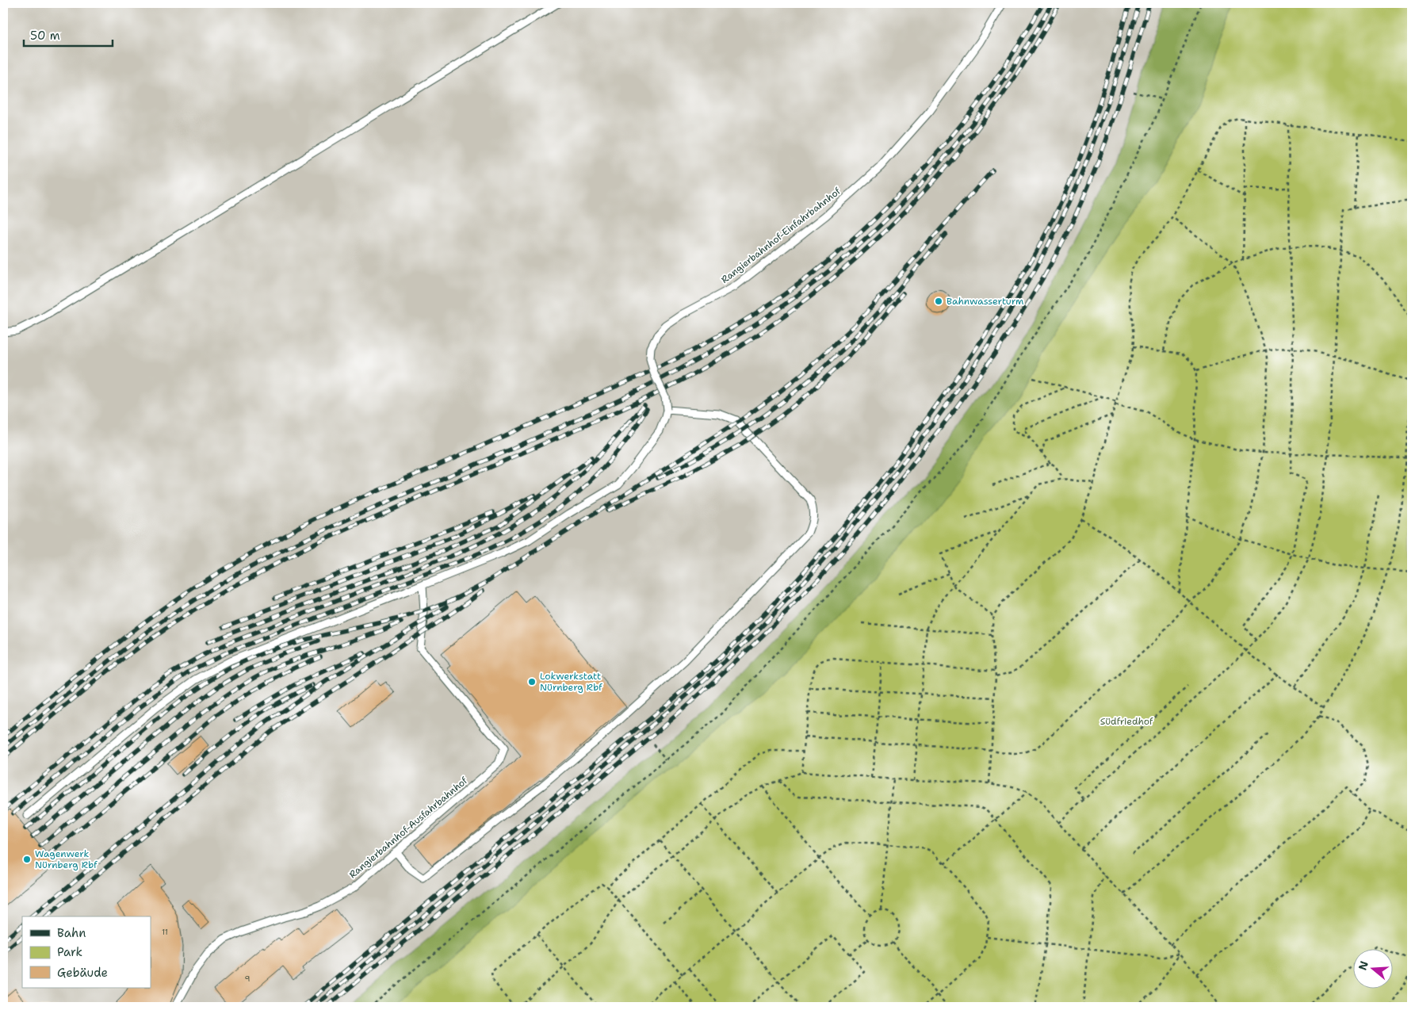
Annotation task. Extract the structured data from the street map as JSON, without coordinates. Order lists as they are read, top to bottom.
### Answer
{
  "streets": {
    "lane": ["Rangierbahnhof-Einfahrbahnhof", "Rangierbahnhof-Ausfahrbahnhof"]
  },
  "parks": ["Südfriedhof"],
  "places": ["Bahnwasserturm", "Lokwerkstatt Nürnberg Rbf", "Wagenwerk Nürnberg Rbf"],
  "house_numbers": ["11", "9"],
  "legend": ["Bahn", "Park", "Gebäude"],
  "scale_bar": "50 m",
  "north": "left"
}
